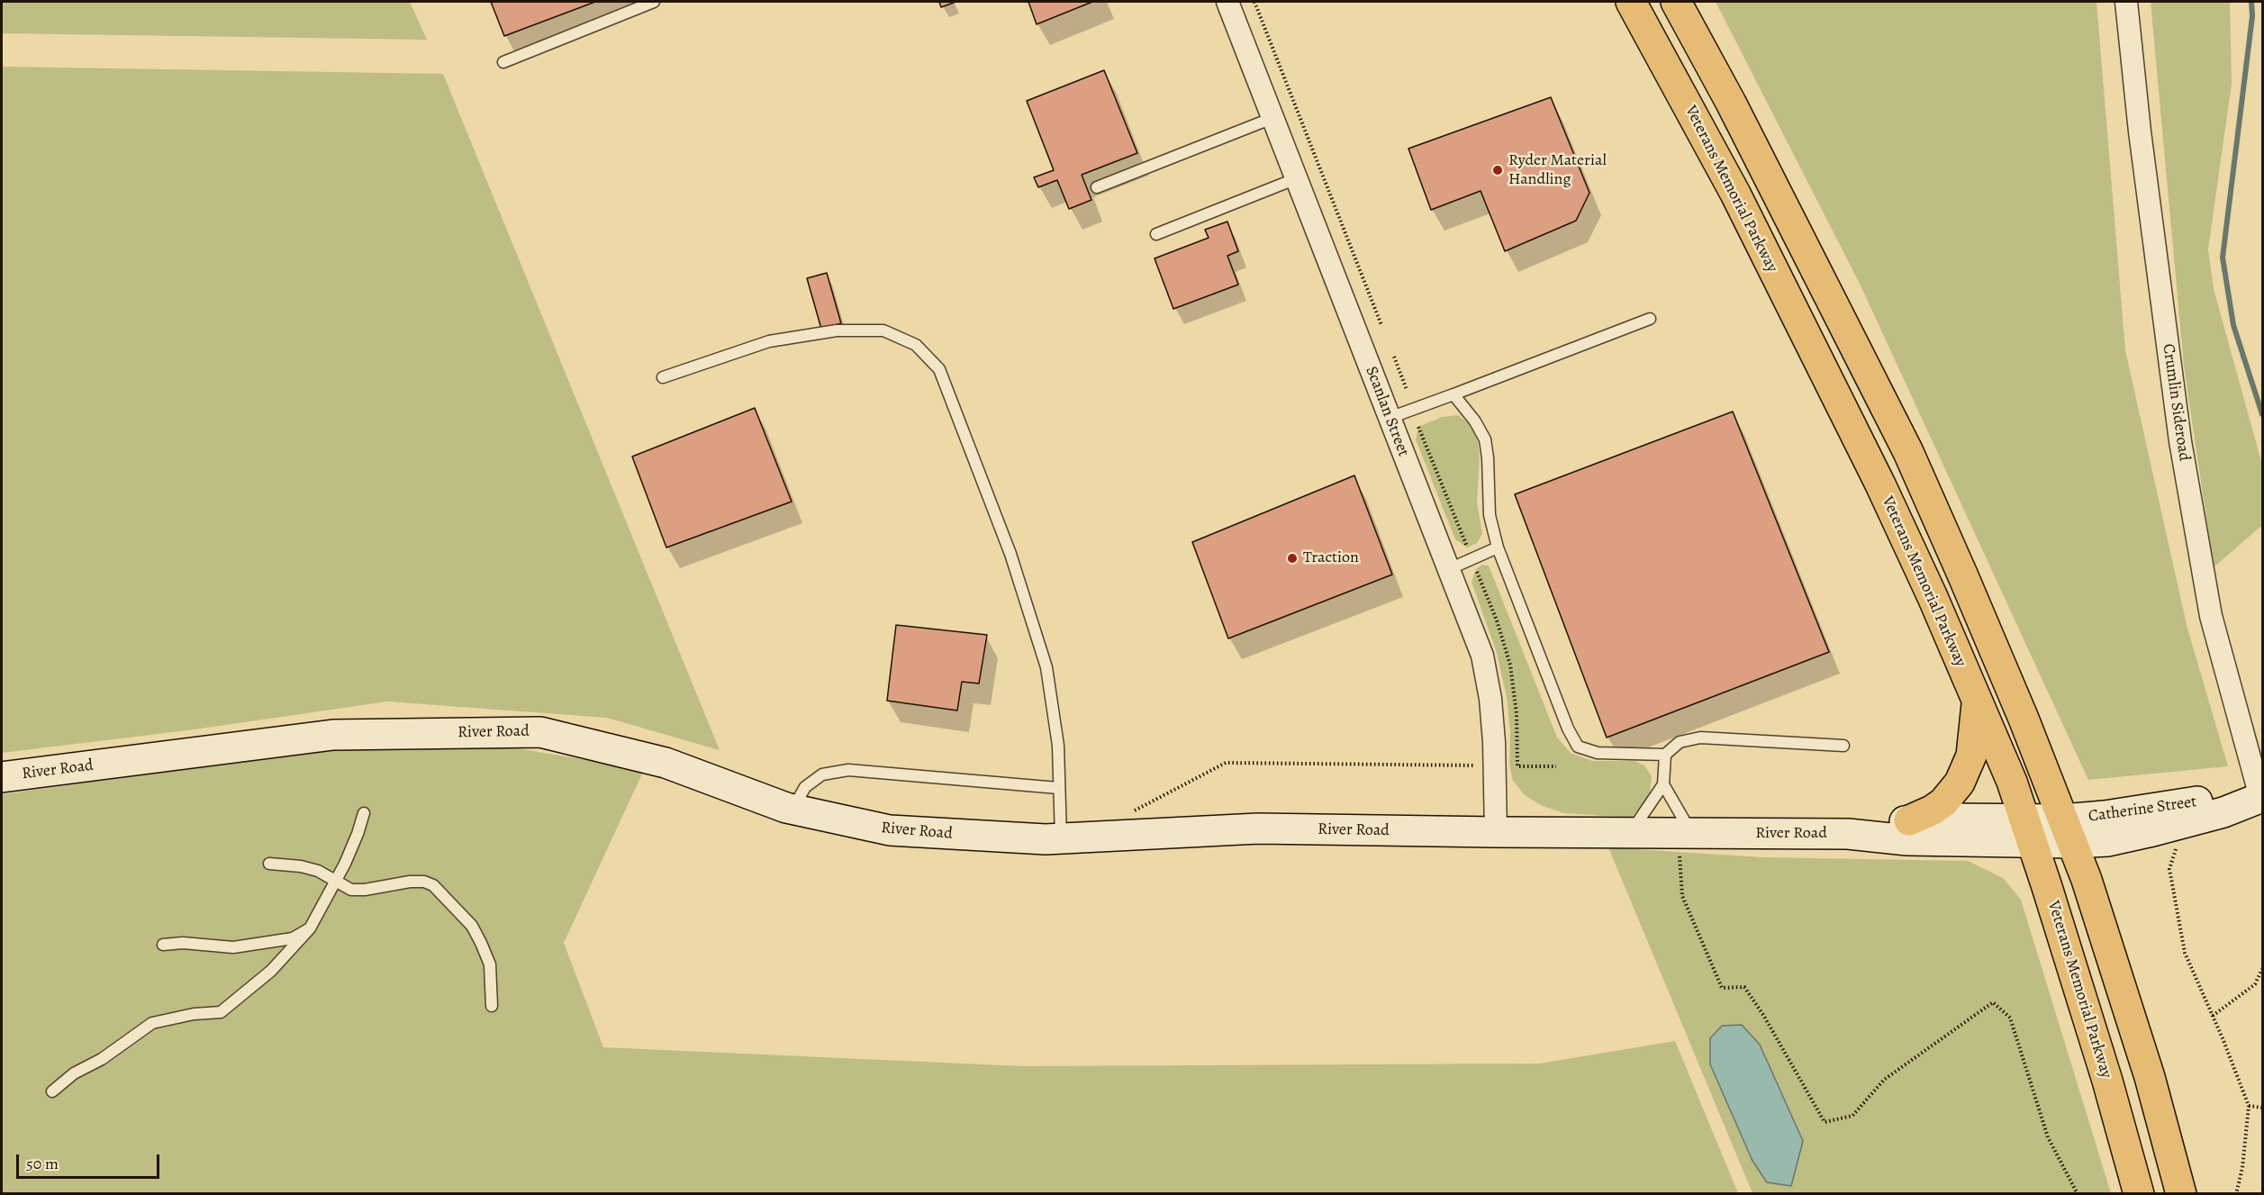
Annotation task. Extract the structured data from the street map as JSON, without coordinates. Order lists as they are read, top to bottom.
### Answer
{
  "streets": {
    "highway": ["Veterans Memorial Parkway"],
    "street": [
      "Crumlin Sideroad",
      "Scanlan Street",
      "River Road",
      "Catherine Street"
    ]
  },
  "crossings": [
    ["Veterans Memorial Parkway", "River Road"],
    ["Crumlin Sideroad", "Catherine Street"],
    ["Scanlan Street", "River Road"],
    ["River Road", "Catherine Street"]
  ],
  "places": ["Ryder Material Handling", "Traction"],
  "scale_bar": "50 m"
}
